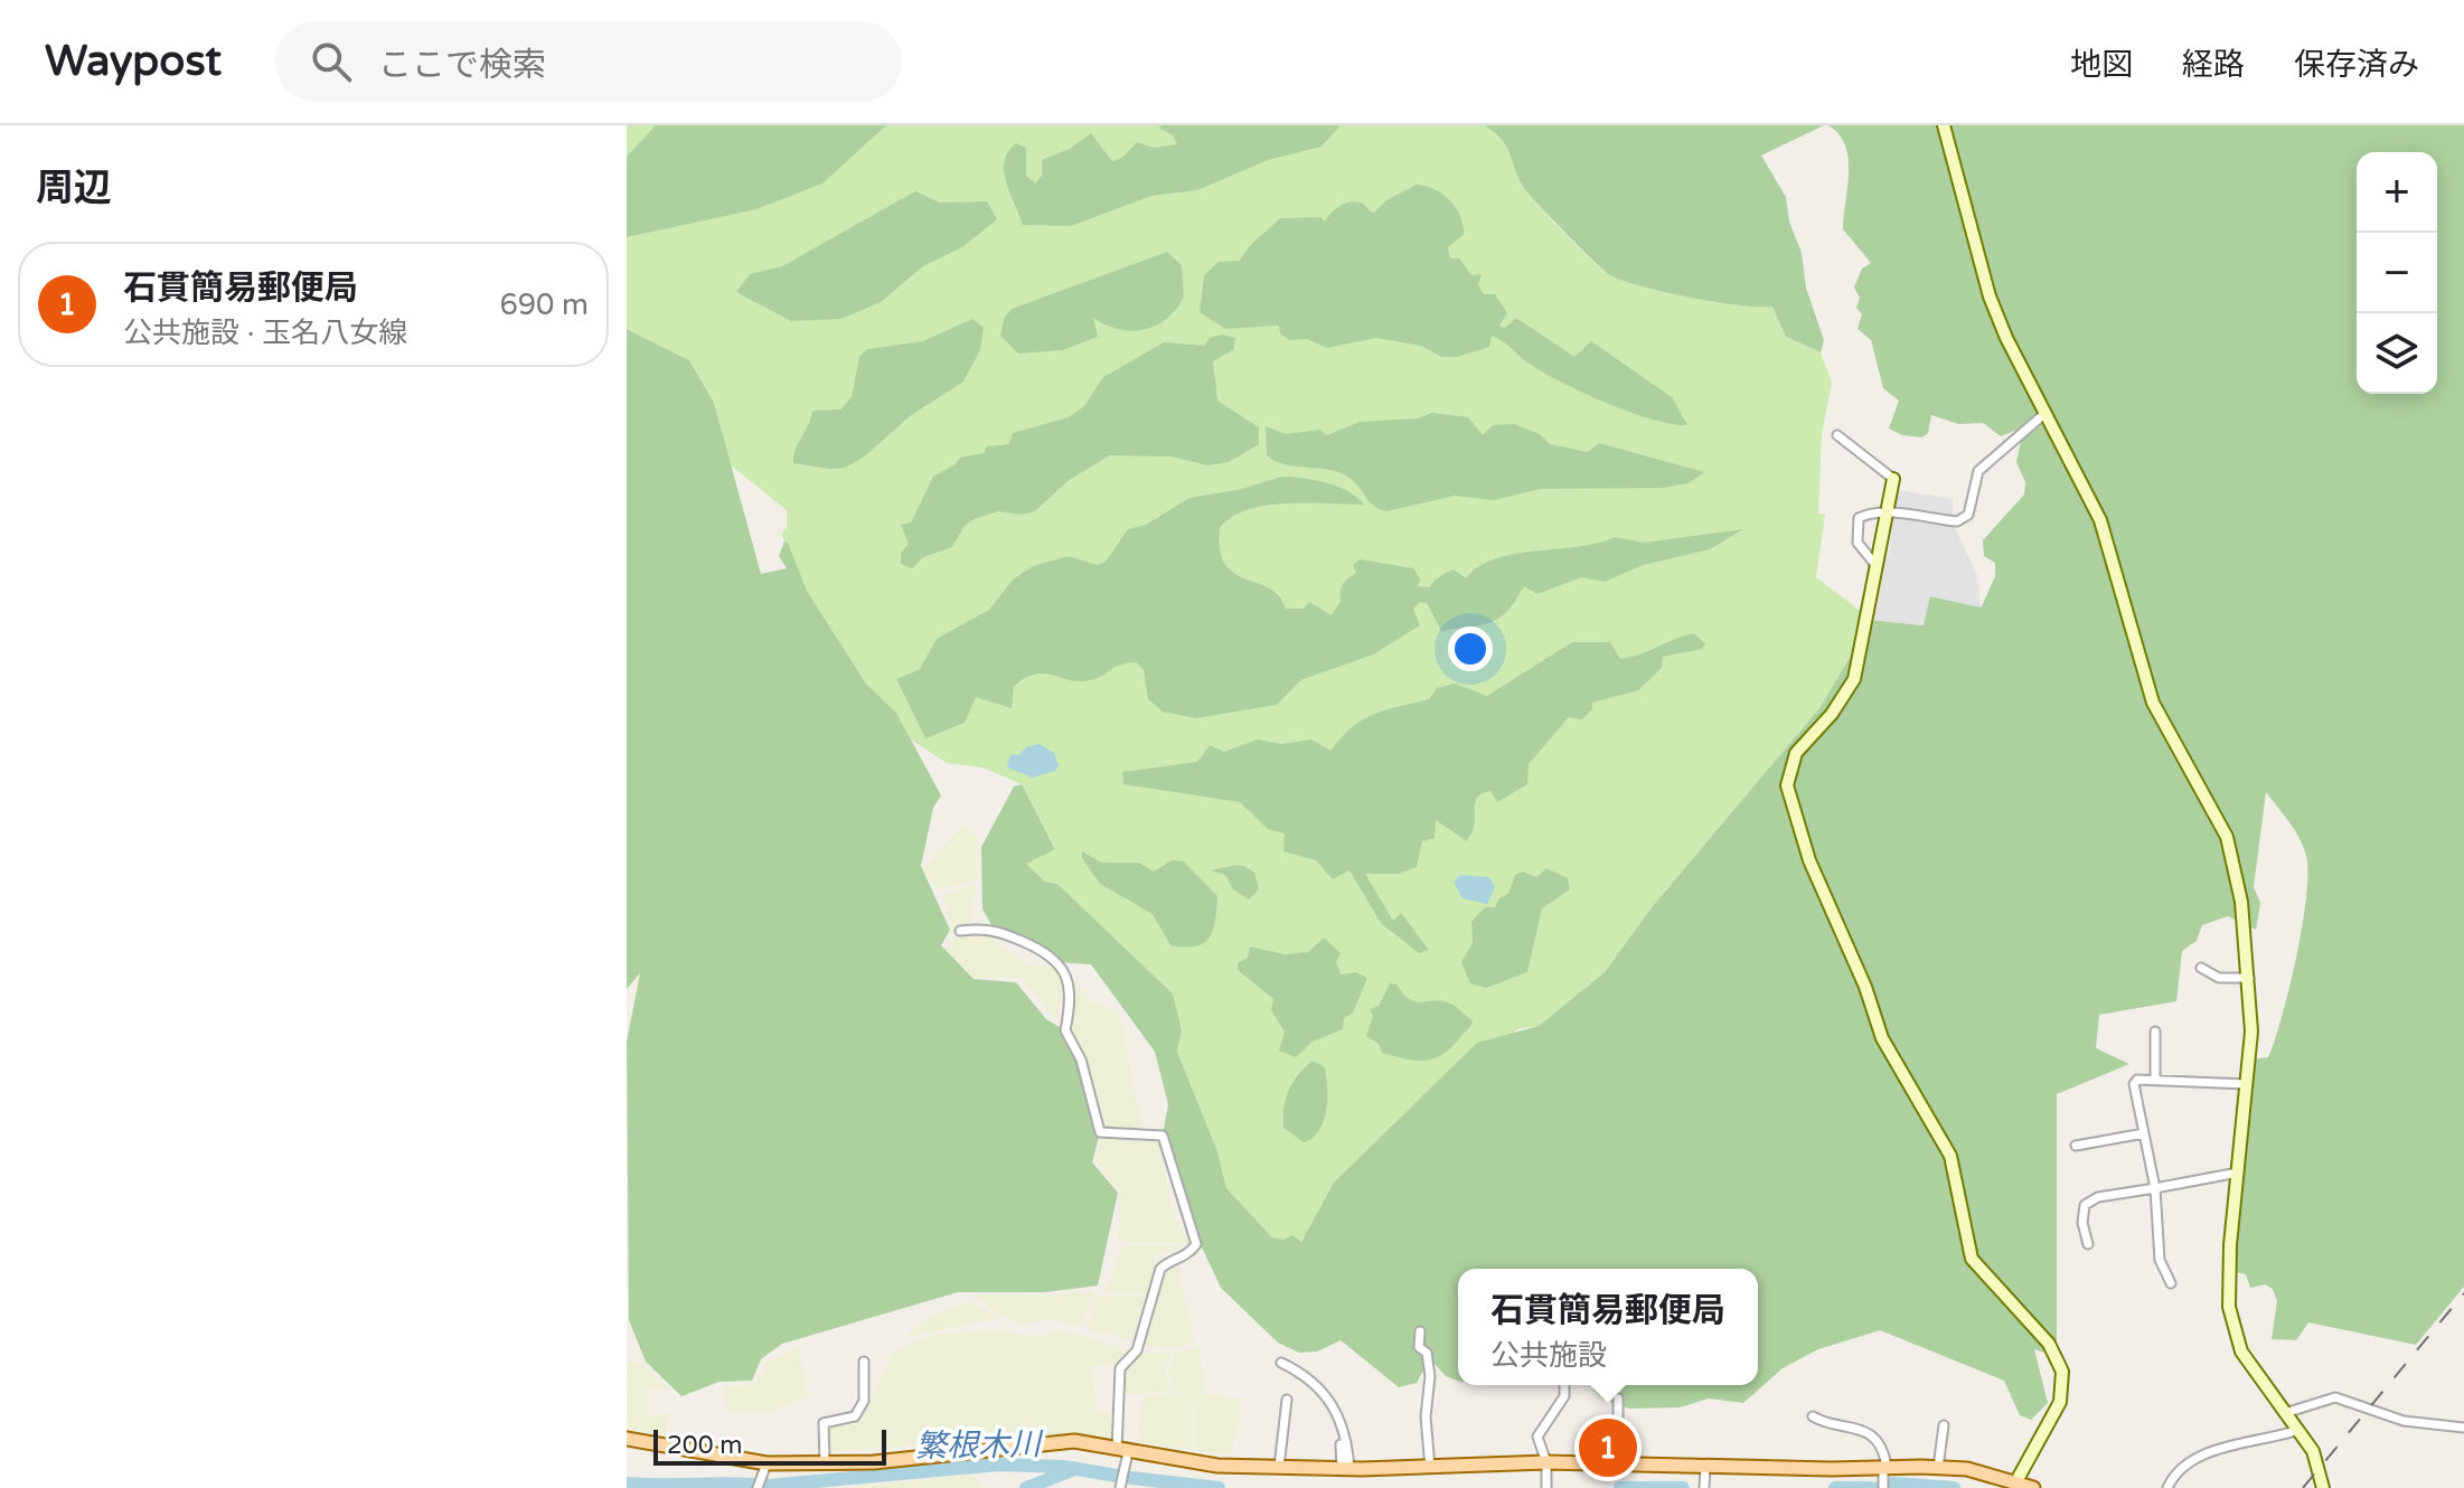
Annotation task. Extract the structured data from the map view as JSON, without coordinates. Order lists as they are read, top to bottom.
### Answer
{
  "water": ["繁根木川"],
  "scale_bar": "200 m",
  "page": {
    "header": "Waypost",
    "search": "ここで検索",
    "nav": ["地図", "経路", "保存済み"],
    "heading": "周辺",
    "map_buttons": ["+", "−"],
    "list": [
      {
        "mark": "1",
        "name": "石貫簡易郵便局",
        "note": "公共施設 · 玉名八女線",
        "value": "690 m"
      }
    ],
    "popup": ["石貫簡易郵便局", "公共施設"],
    "pins": "1",
    "scale": "200 m"
  }
}
